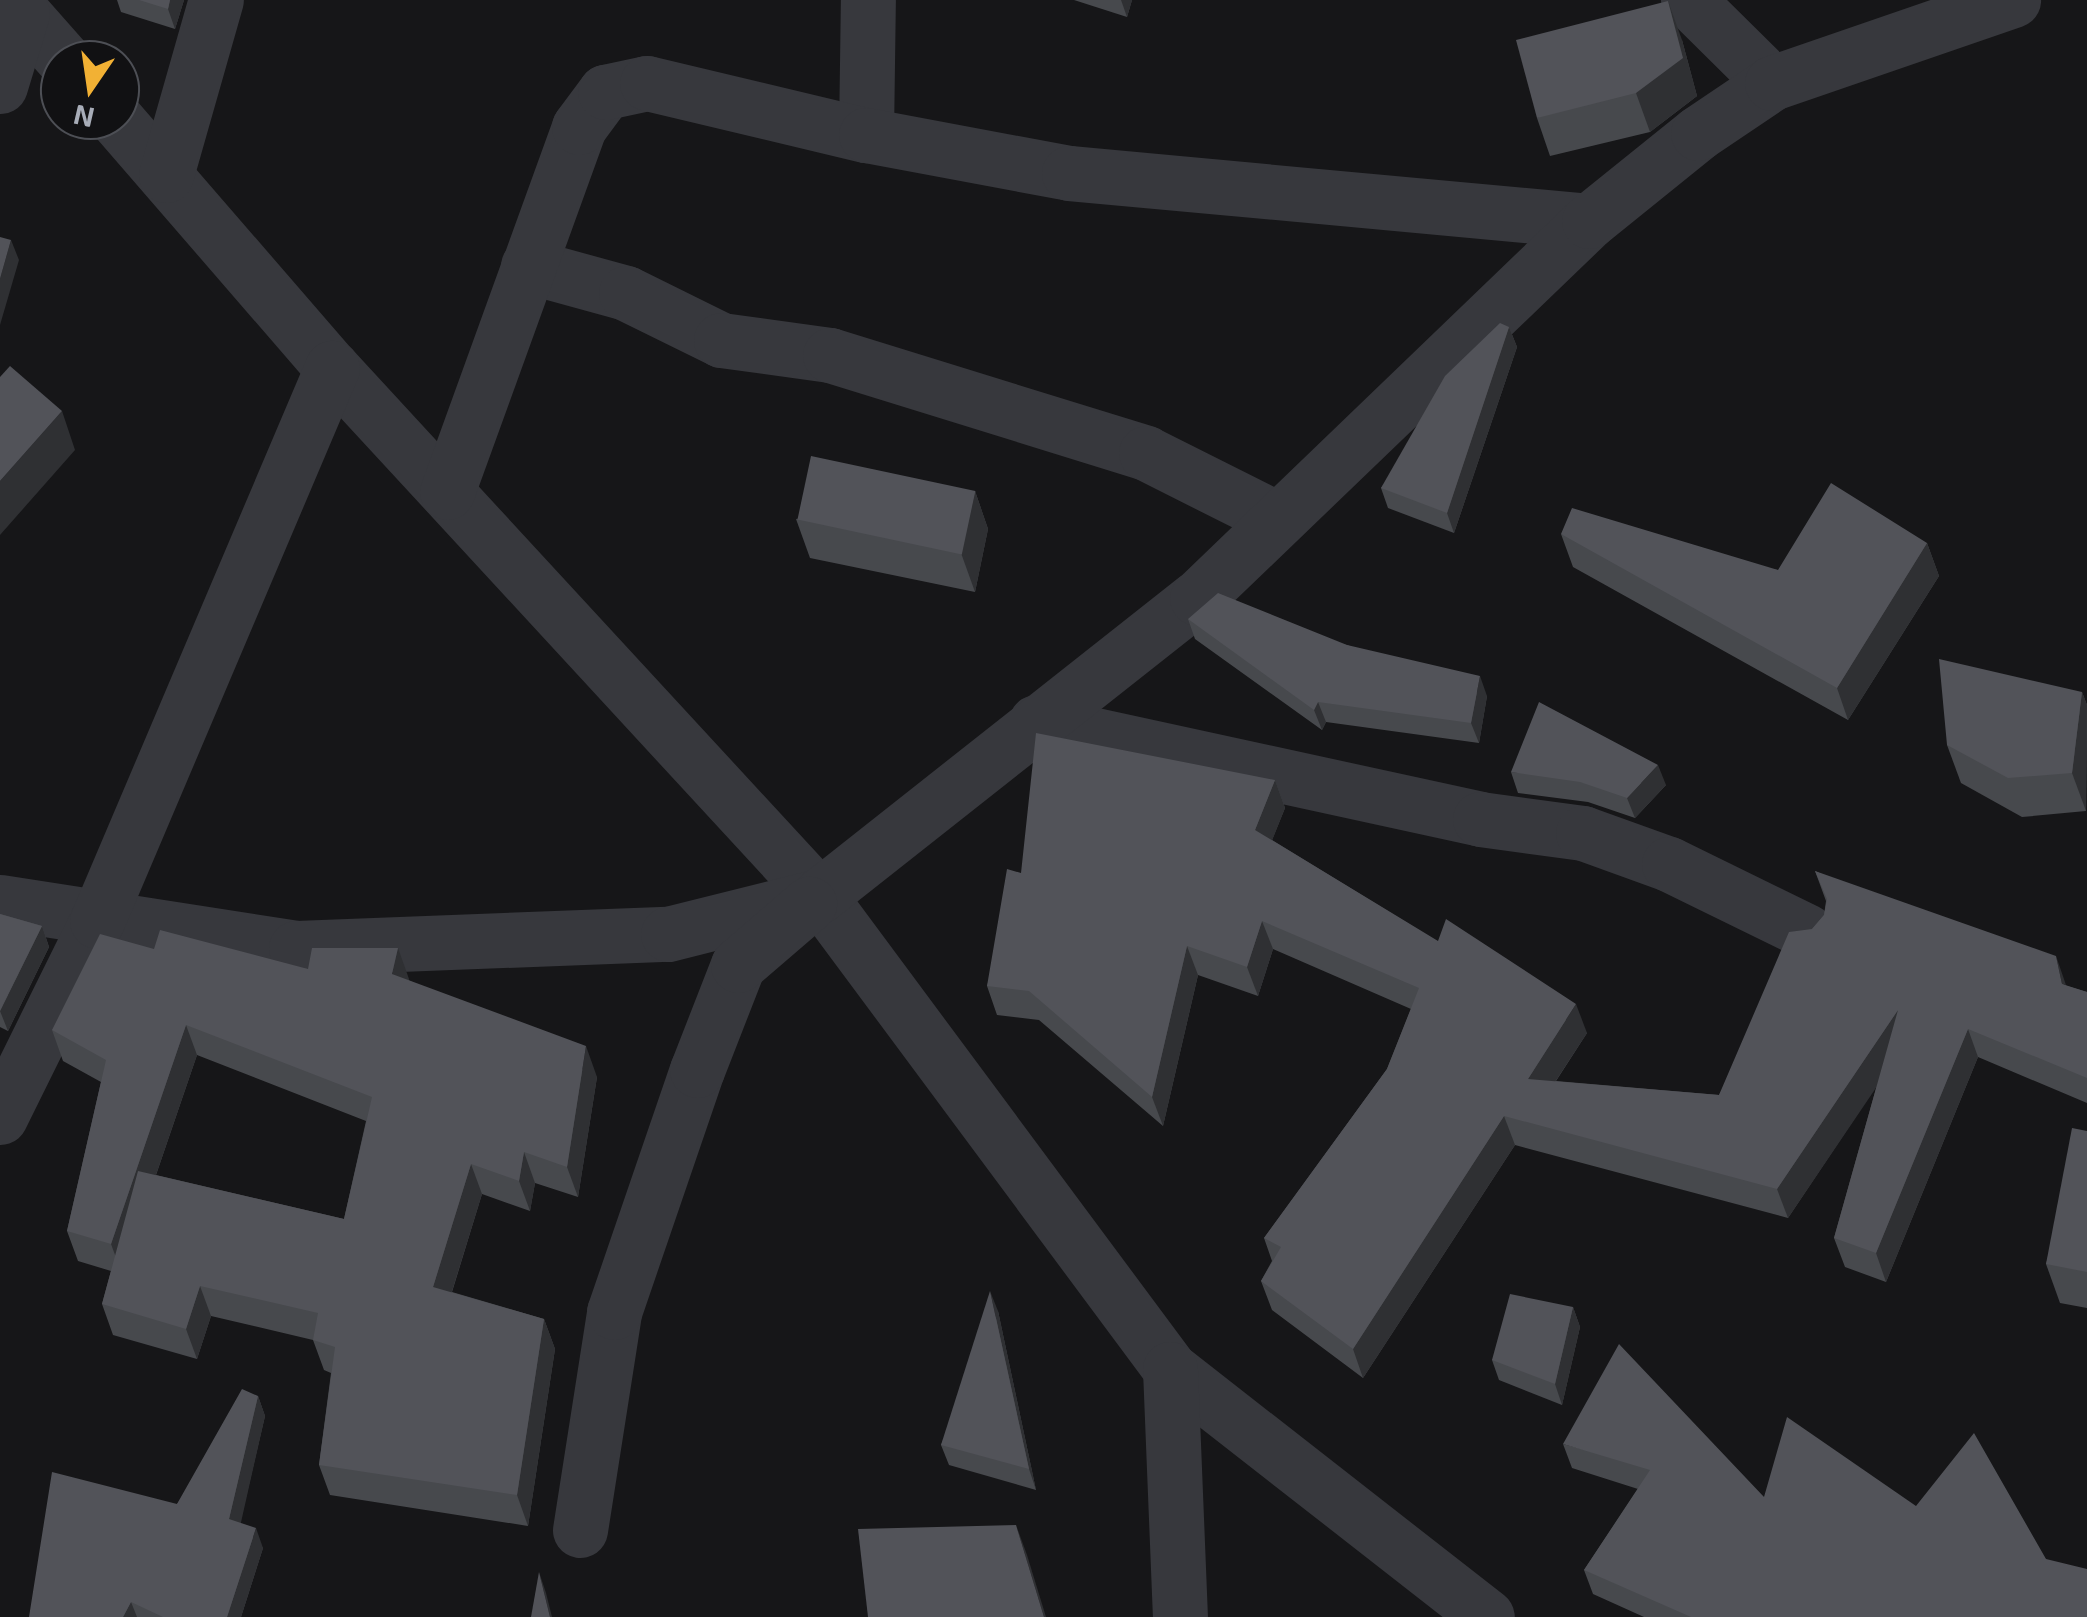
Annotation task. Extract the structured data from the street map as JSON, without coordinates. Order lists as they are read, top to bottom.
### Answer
{
  "north": "bottom"
}
